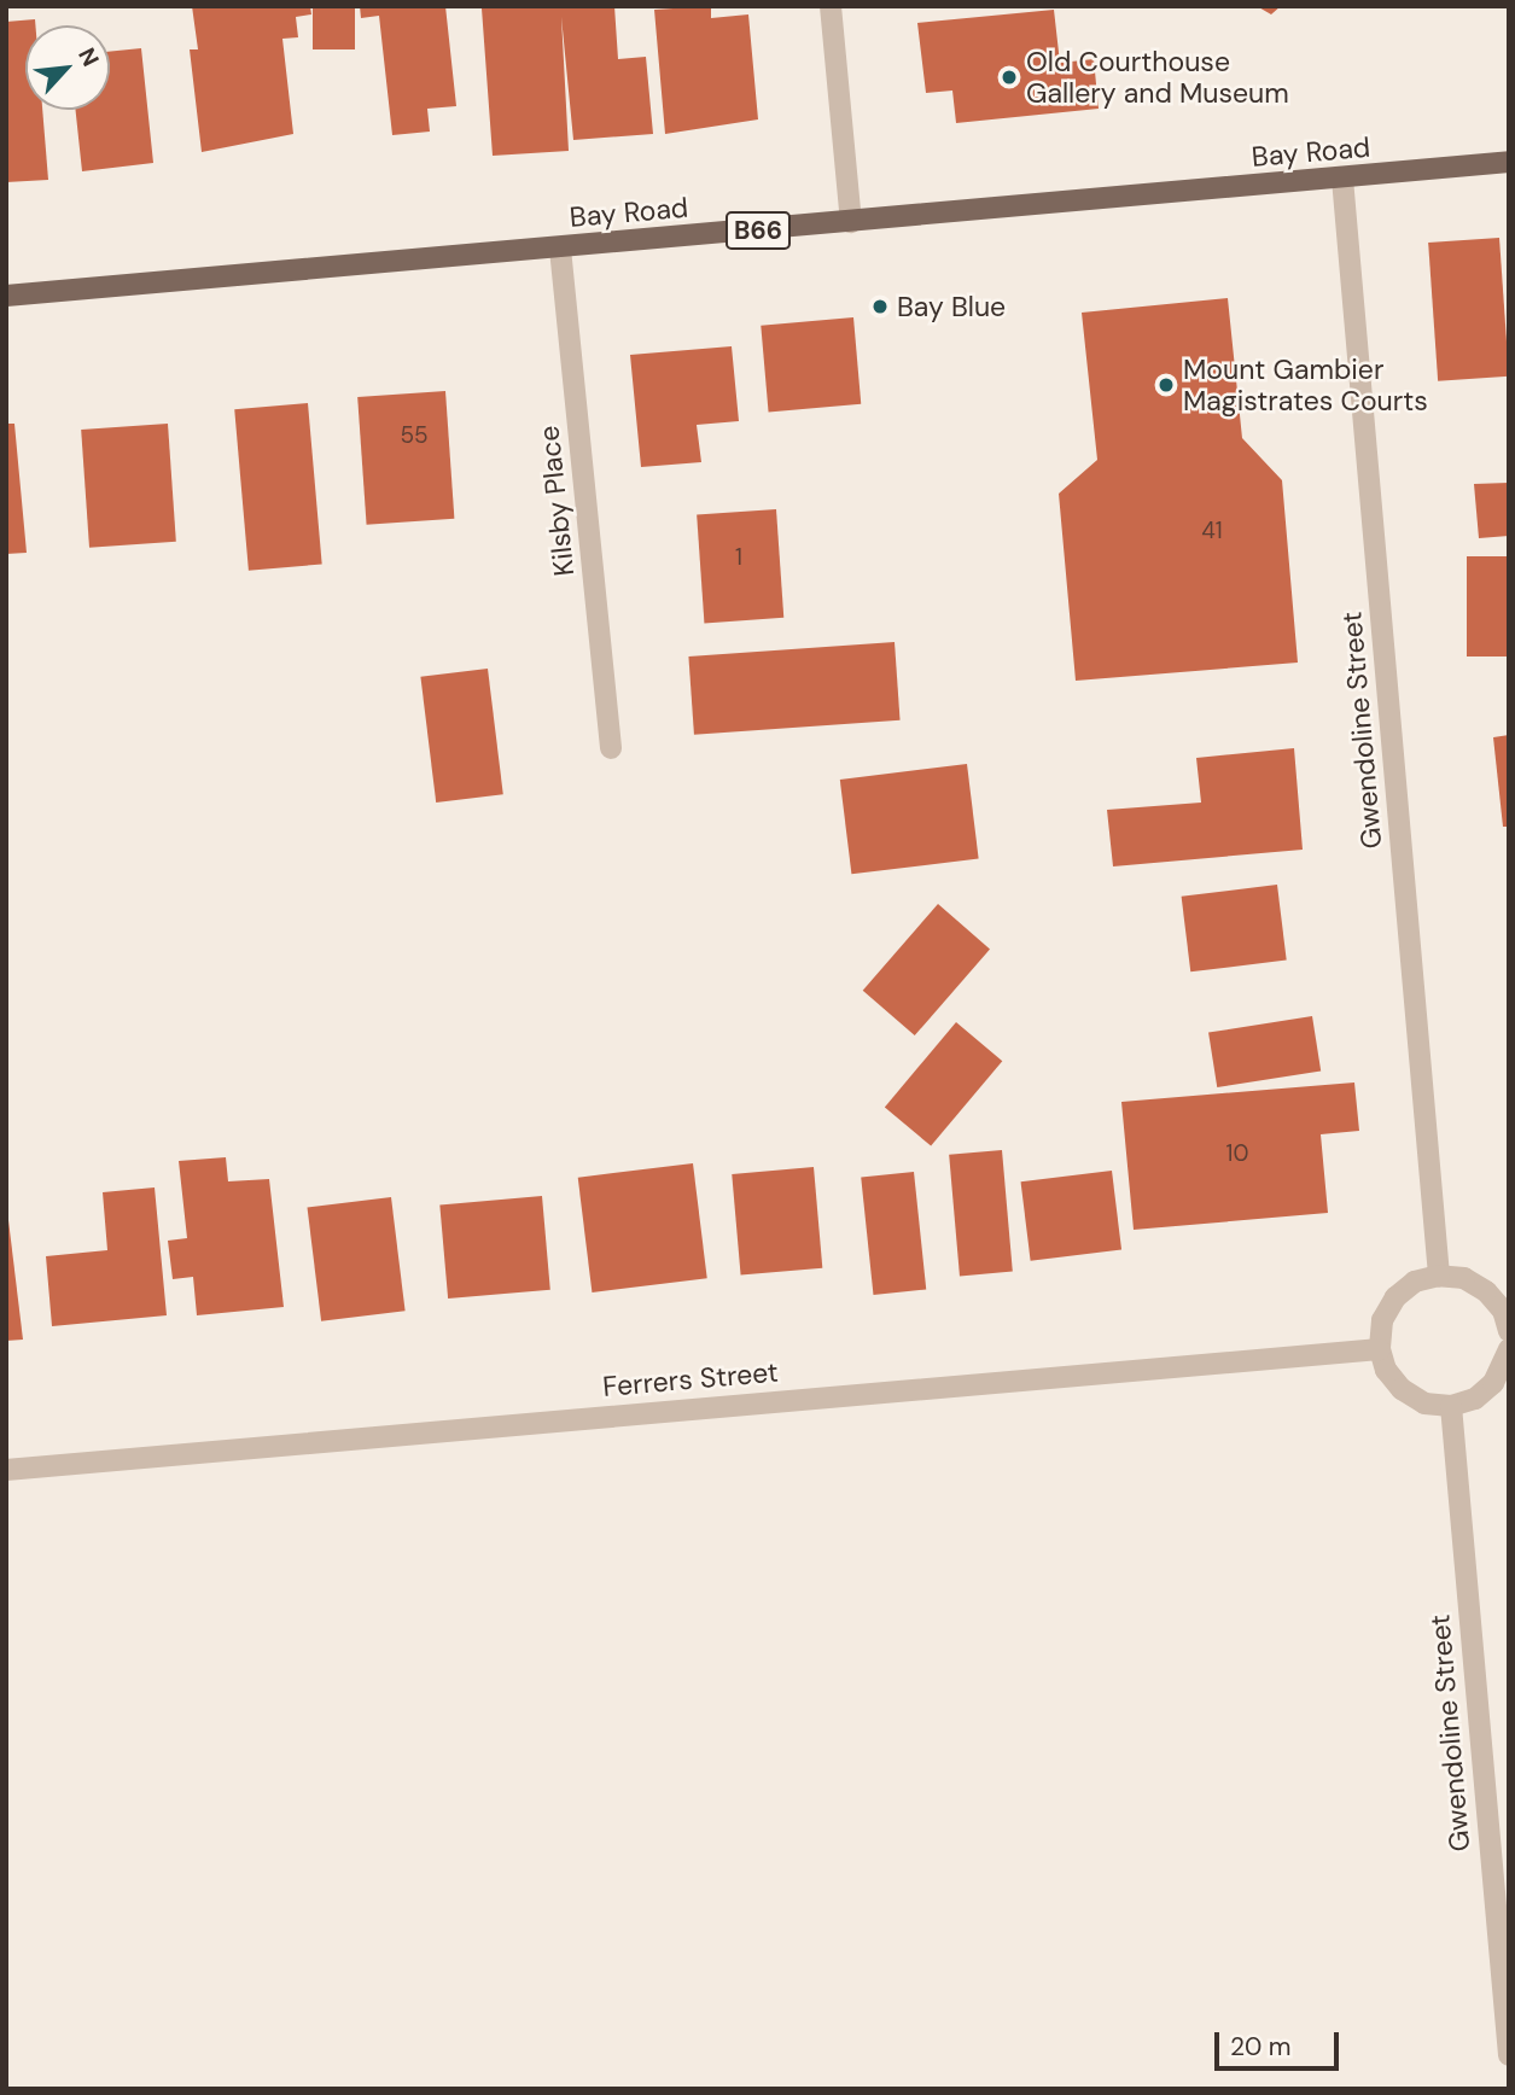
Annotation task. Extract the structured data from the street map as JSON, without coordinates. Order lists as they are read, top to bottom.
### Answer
{
  "streets": {
    "main road": ["Bay Road", "B66"],
    "street": ["Kilsby Place", "Gwendoline Street", "Ferrers Street"]
  },
  "crossings": [
    ["Bay Road", "Kilsby Place"],
    ["Bay Road", "Gwendoline Street"]
  ],
  "places": ["Old Courthouse Gallery and Museum", "Bay Blue", "Mount Gambier Magistrates Courts"],
  "house_numbers": [
    "55",
    "41",
    "1",
    "10"
  ],
  "scale_bar": "20 m",
  "north": "top right"
}
